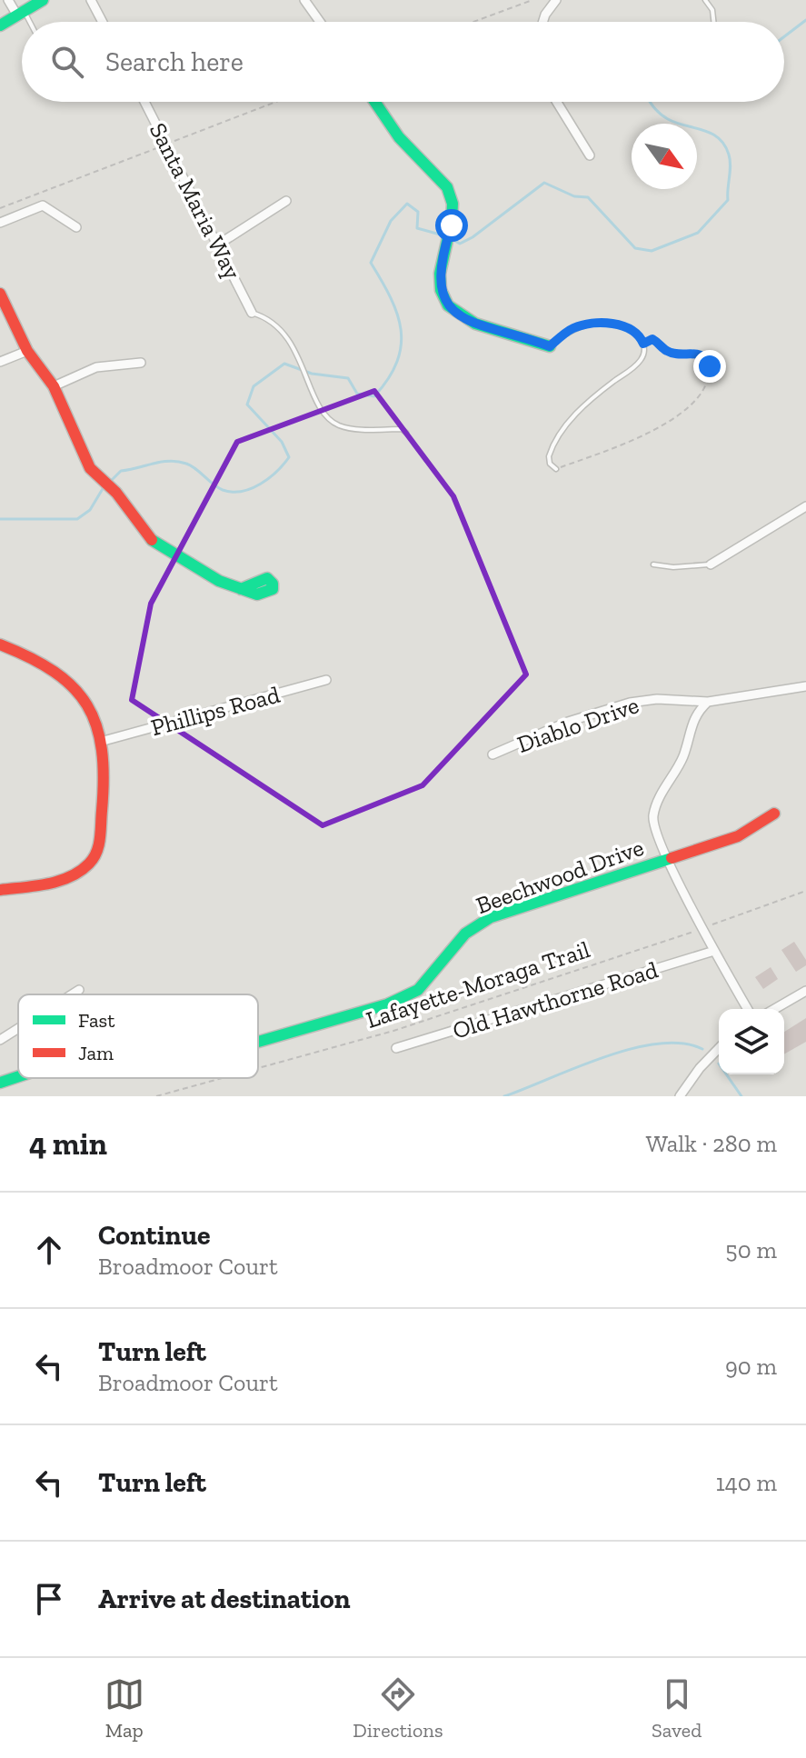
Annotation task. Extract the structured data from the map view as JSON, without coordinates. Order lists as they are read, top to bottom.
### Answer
{
  "streets": {
    "street": [
      "Santa Maria Way",
      "Phillips Road",
      "Diablo Drive",
      "Beechwood Drive",
      "Old Hawthorne Road"
    ],
    "path": ["Lafayette-Moraga Trail"]
  },
  "legend": ["Fast", "Jam"],
  "north": "bottom right",
  "page": {
    "search": "Search here",
    "heading": ["4 min", "Walk · 280 m"],
    "list": [
      ["Continue", "Broadmoor Court", "50 m"],
      ["Turn left", "Broadmoor Court", "90 m"],
      ["Turn left", "140 m"],
      "Arrive at destination"
    ],
    "nav": ["Map", "Directions", "Saved"]
  }
}
